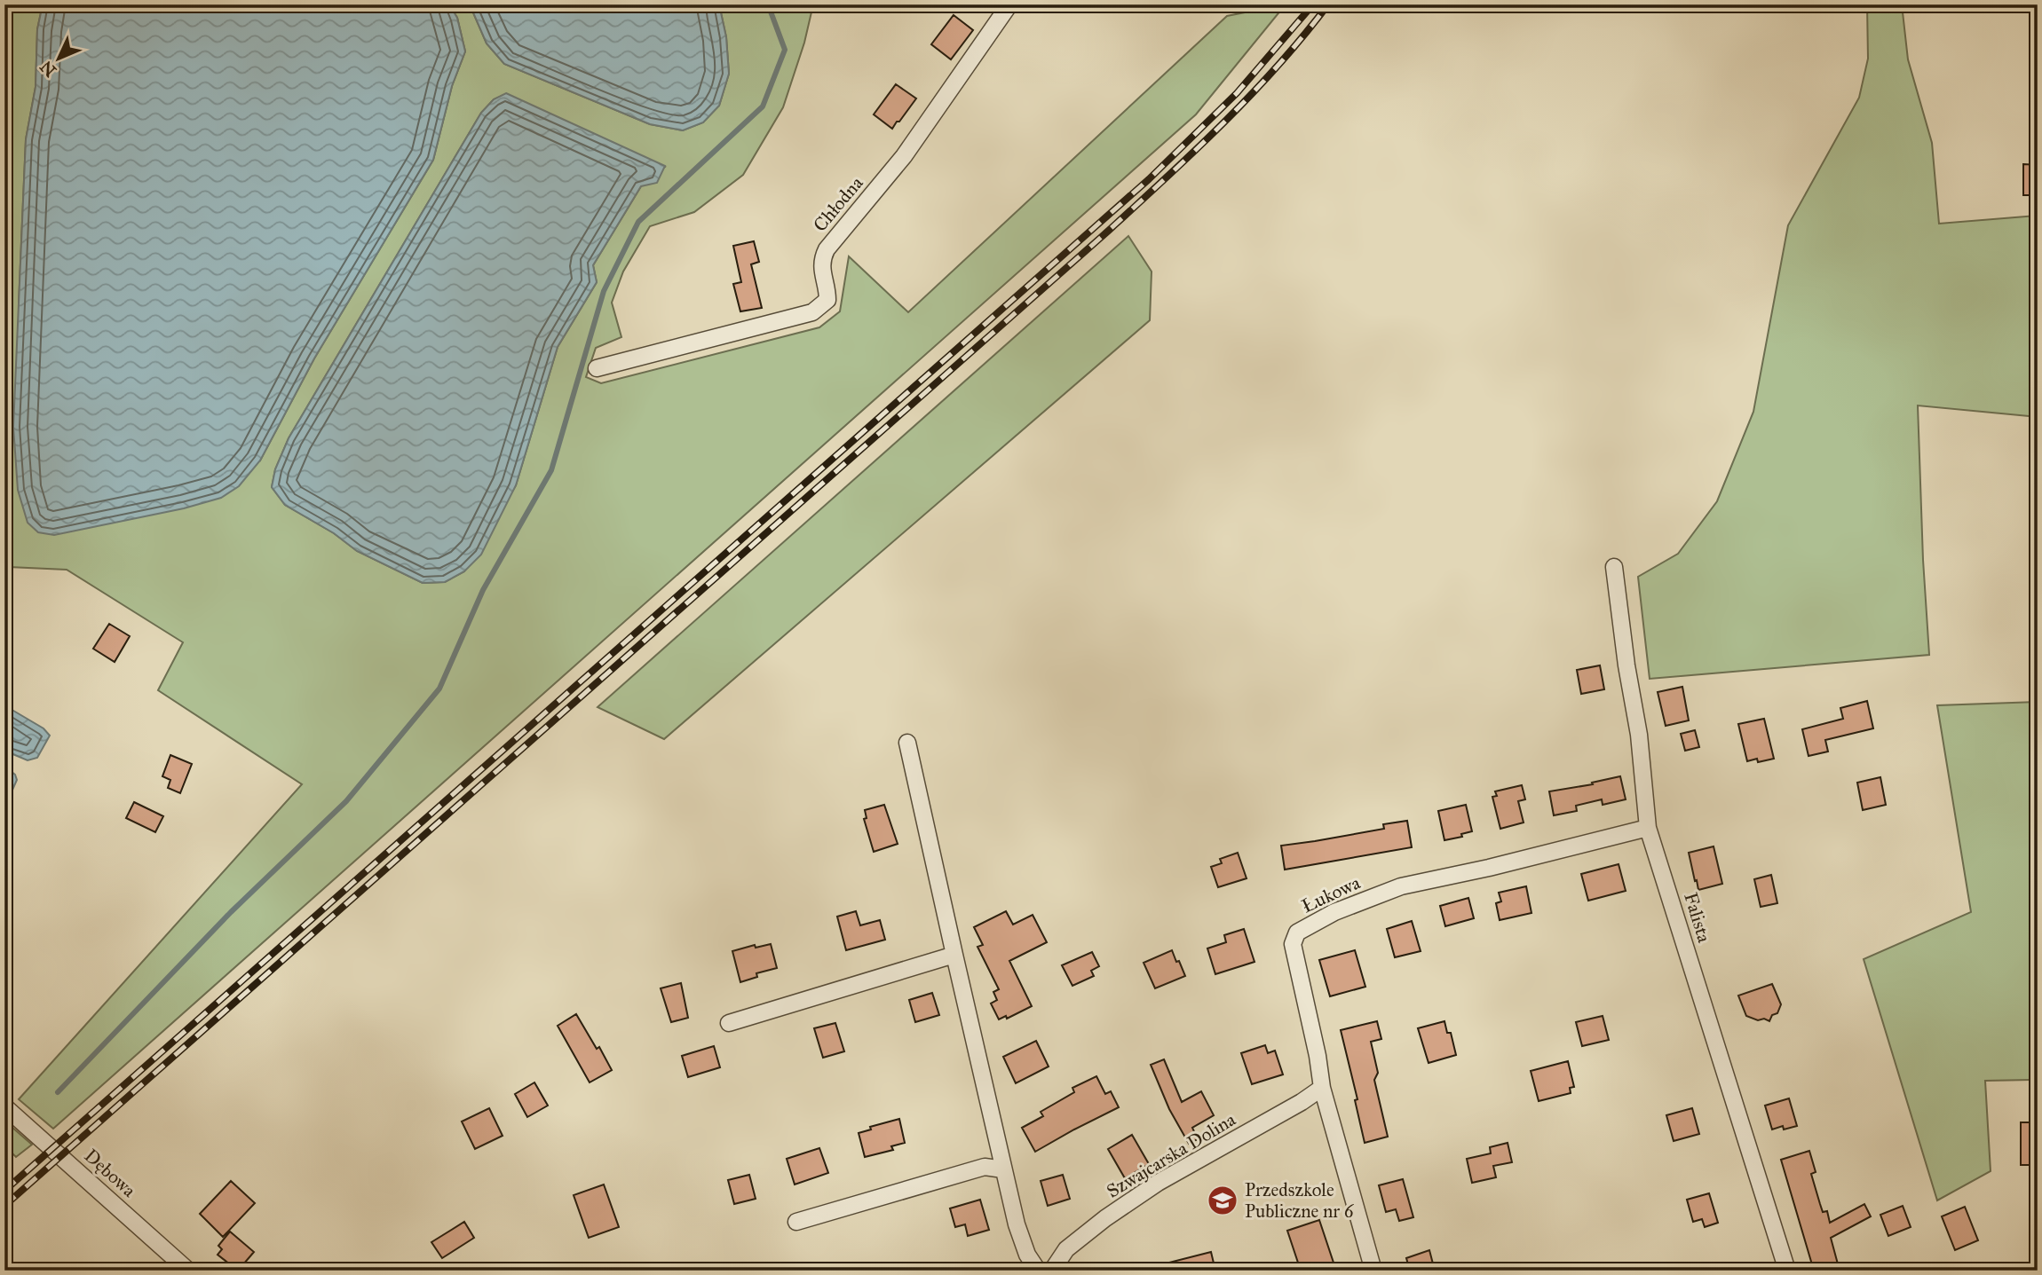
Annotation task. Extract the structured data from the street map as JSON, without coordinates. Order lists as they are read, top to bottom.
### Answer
{
  "streets": {
    "street": [
      "Chłodna",
      "Łukowa",
      "Falista",
      "Szwajcarska Dolina",
      "Dębowa"
    ]
  },
  "crossings": [
    ["Łukowa", "Falista"],
    ["Łukowa", "Szwajcarska Dolina"]
  ],
  "places": {
    "school or university": ["Przedszkole Publiczne nr 6"]
  },
  "north": "bottom left"
}
